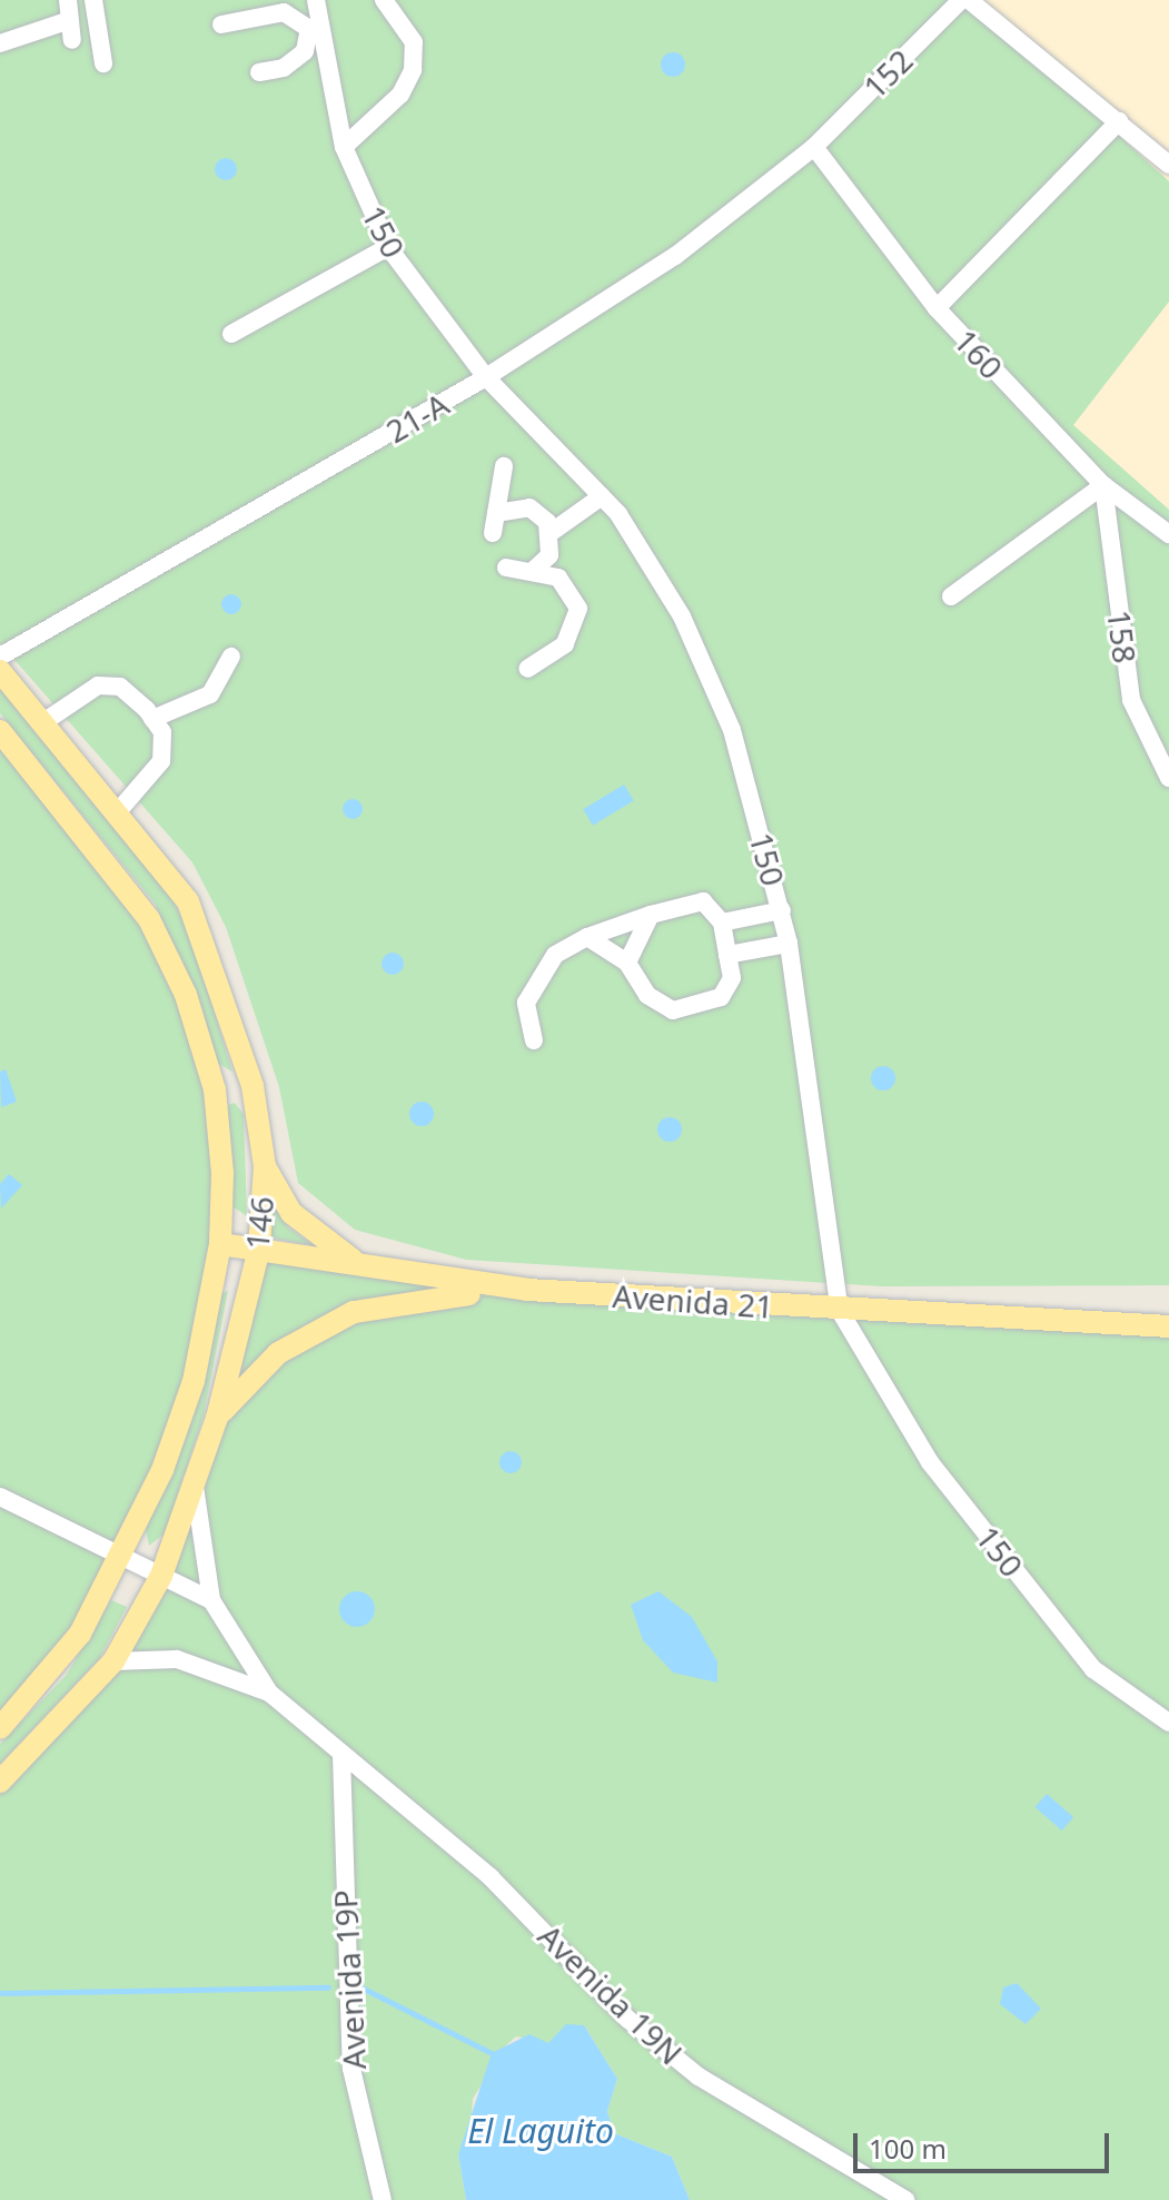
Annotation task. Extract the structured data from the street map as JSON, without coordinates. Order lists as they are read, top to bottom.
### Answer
{
  "streets": {
    "main road": ["146", "Avenida 21"],
    "street": [
      "152",
      "150",
      "160",
      "21-A",
      "158",
      "Avenida 19P",
      "Avenida 19N"
    ]
  },
  "crossings": [
    ["152", "160"],
    ["152", "21-A"],
    ["150", "21-A"],
    ["150", "Avenida 21"],
    ["160", "21-A"],
    ["160", "158"],
    ["146", "Avenida 21"],
    ["Avenida 19P", "Avenida 19N"]
  ],
  "water": ["El Laguito"],
  "scale_bar": "100 m"
}
